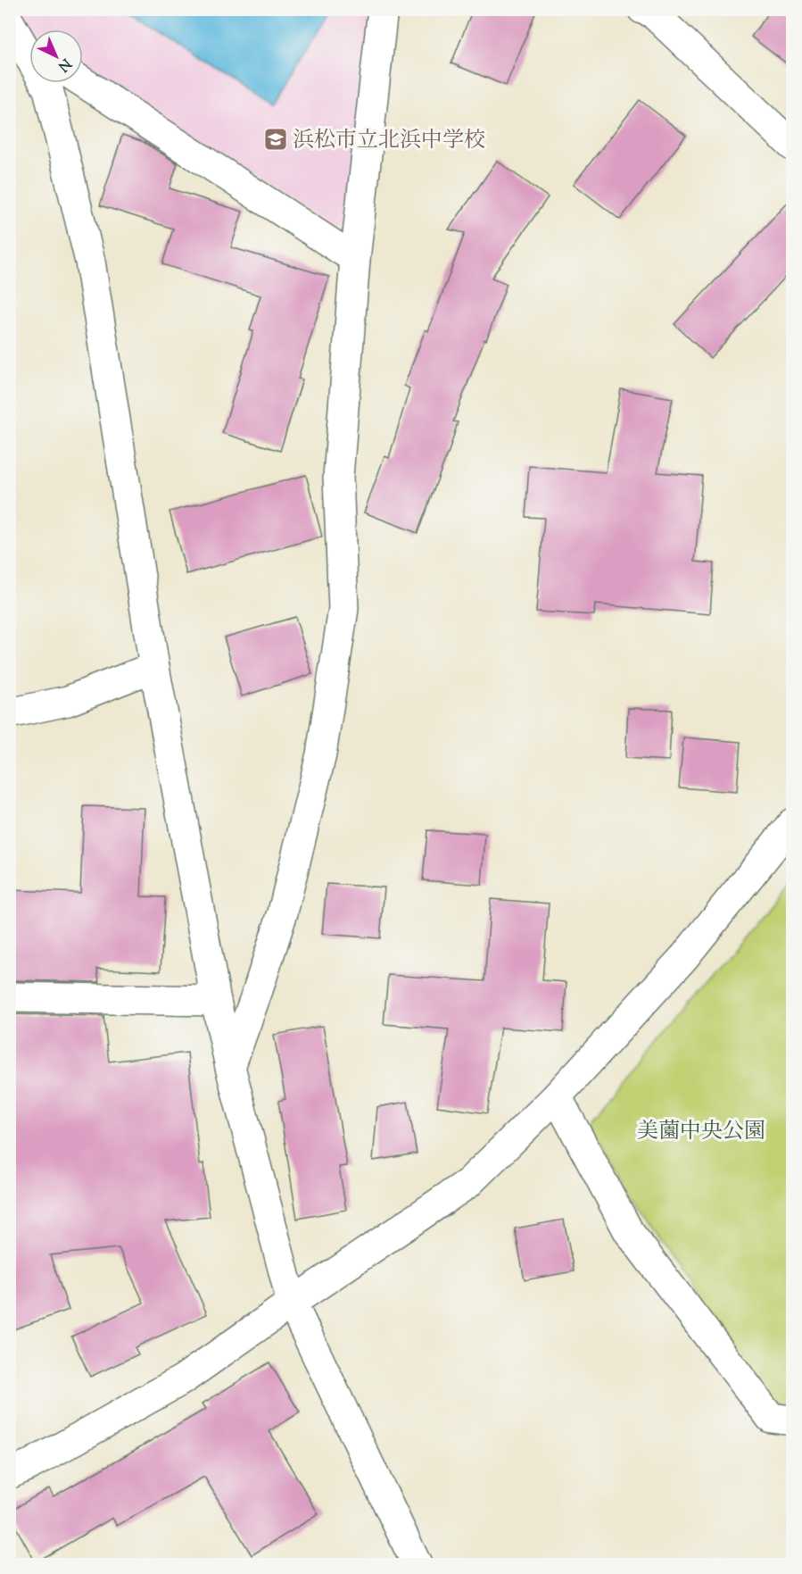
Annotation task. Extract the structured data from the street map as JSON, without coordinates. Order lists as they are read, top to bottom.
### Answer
{
  "parks": ["美薗中央公園"],
  "places": {
    "school or university": ["浜松市立北浜中学校"]
  },
  "north": "bottom right"
}
